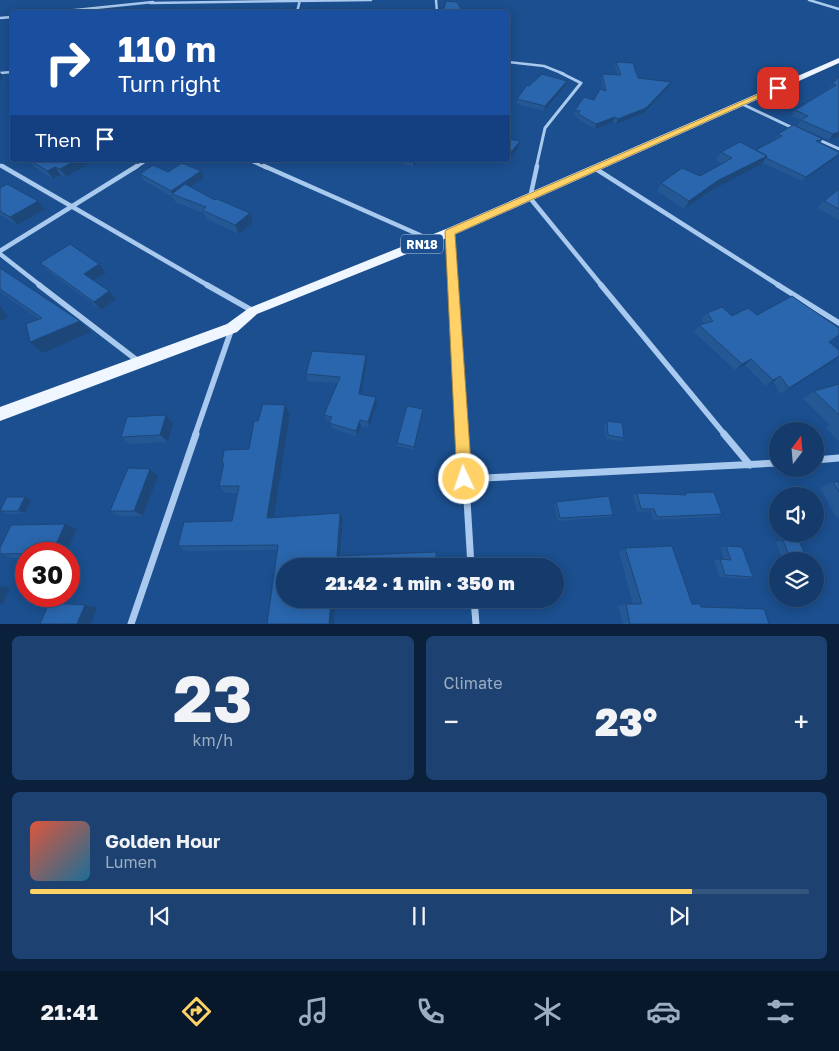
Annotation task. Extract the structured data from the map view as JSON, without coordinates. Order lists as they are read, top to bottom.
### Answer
{
  "streets": {
    "main road": ["RN18"]
  },
  "north": "top",
  "page": {
    "turn": ["110 m", "Turn right"],
    "then": "Then",
    "limit": "30",
    "trip": "21:42 · 1 min · 350 m",
    "tile": [
      ["23", "km/h"],
      "Climate"
    ],
    "heat": ["−", "23°", "+"],
    "song": ["Golden Hour", "Lumen"],
    "tabs": "21:41"
  }
}
